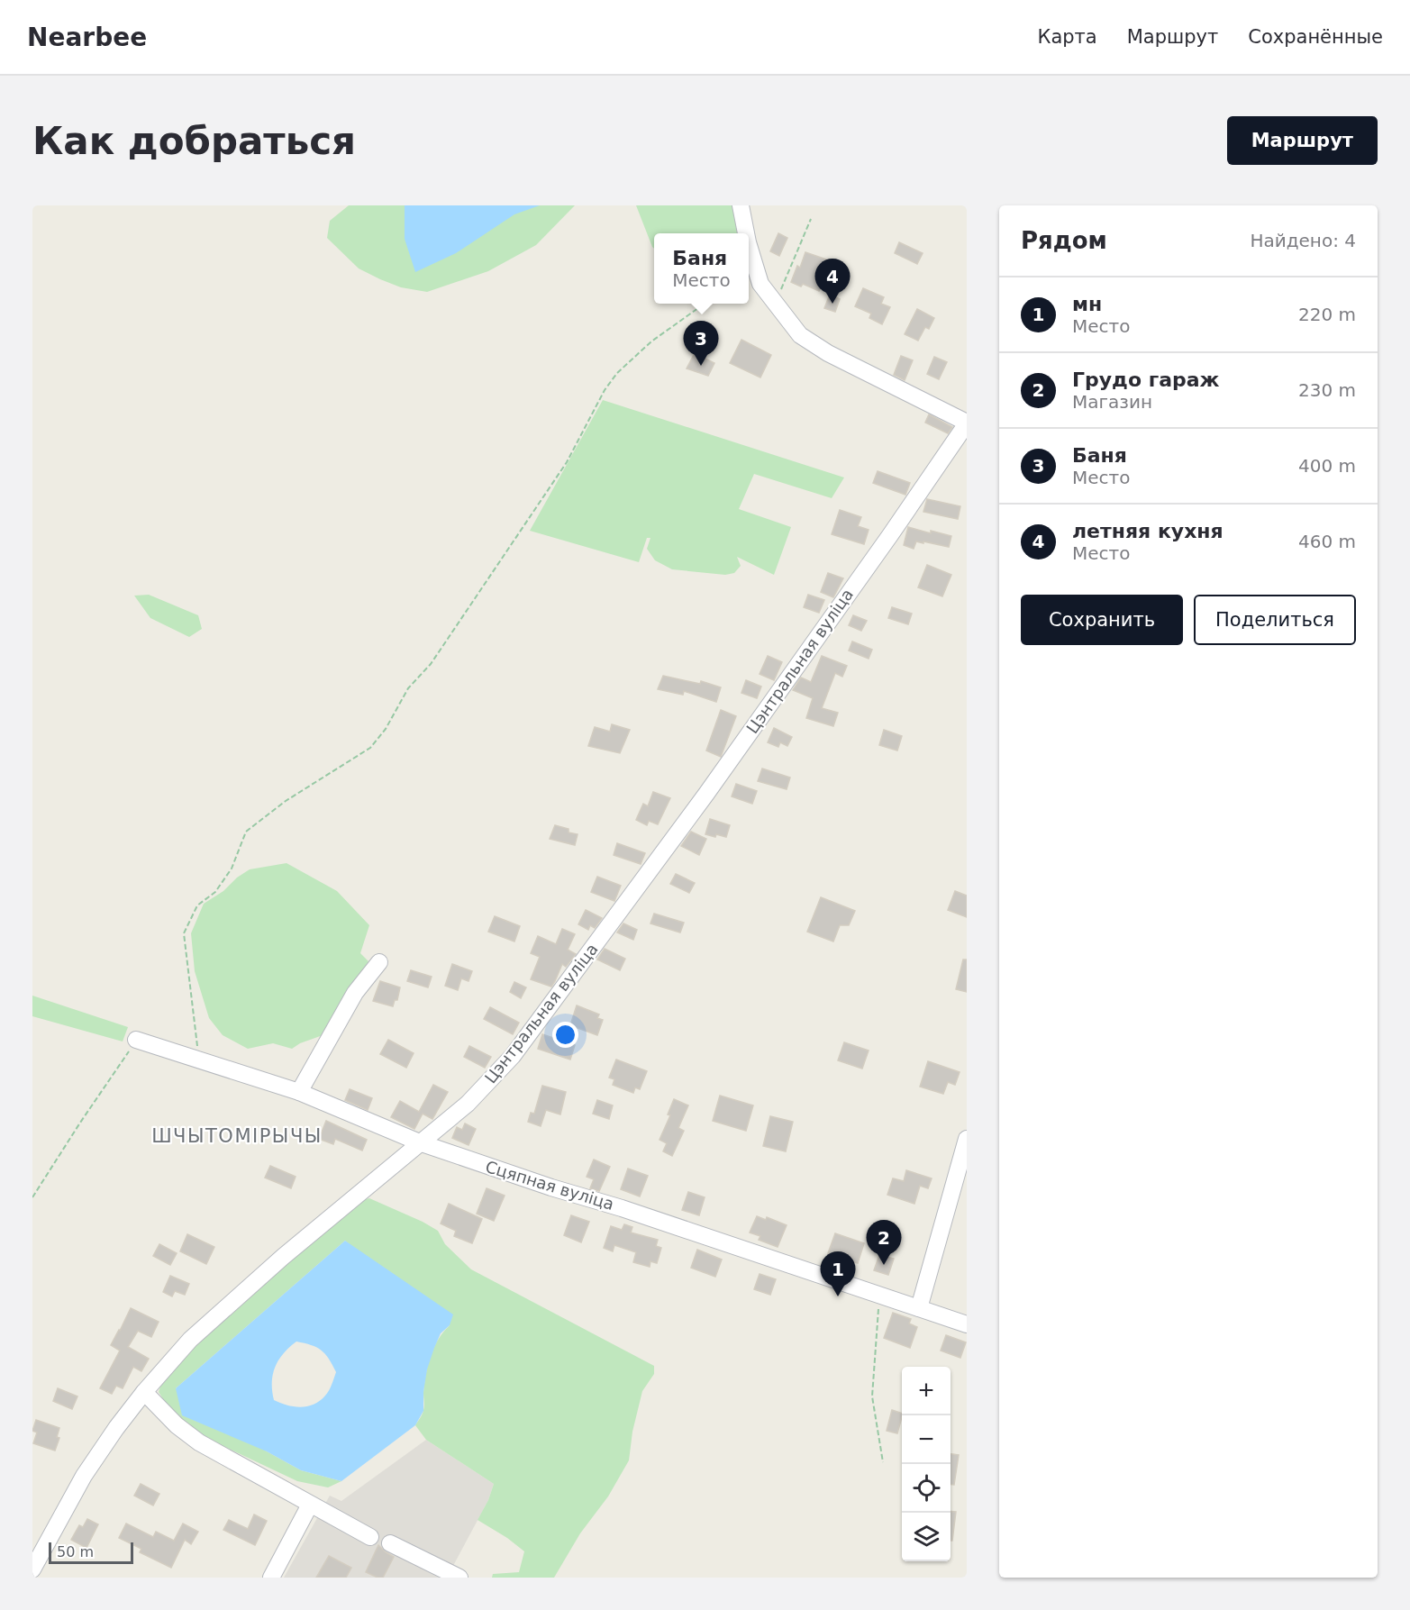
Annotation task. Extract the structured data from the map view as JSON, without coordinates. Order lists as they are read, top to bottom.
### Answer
{
  "streets": {
    "street": ["Цэнтральная вуліца", "Сцяпная вуліца"]
  },
  "crossings": [
    ["Цэнтральная вуліца", "Сцяпная вуліца"]
  ],
  "districts": ["ШЧЫТОМІРЫЧЫ"],
  "scale_bar": "50 m",
  "page": {
    "header": "Nearbee",
    "nav": ["Карта", "Маршрут", "Сохранённые"],
    "buttons": [
      "Маршрут",
      ["Сохранить", "Поделиться"]
    ],
    "title": "Как добраться",
    "heading": ["Рядом", "Найдено: 4"],
    "popup": ["Баня", "Место"],
    "pins": [
      "4",
      "3",
      "2",
      "1"
    ],
    "list": [
      {
        "mark": "1",
        "name": "мн",
        "note": "Место",
        "value": "220 m"
      },
      {
        "mark": "2",
        "name": "Грудо гараж",
        "note": "Магазин",
        "value": "230 m"
      },
      {
        "mark": "3",
        "name": "Баня",
        "note": "Место",
        "value": "400 m"
      },
      {
        "mark": "4",
        "name": "летняя кухня",
        "note": "Место",
        "value": "460 m"
      }
    ],
    "map_buttons": ["+", "−"],
    "scale": "50 m"
  }
}
